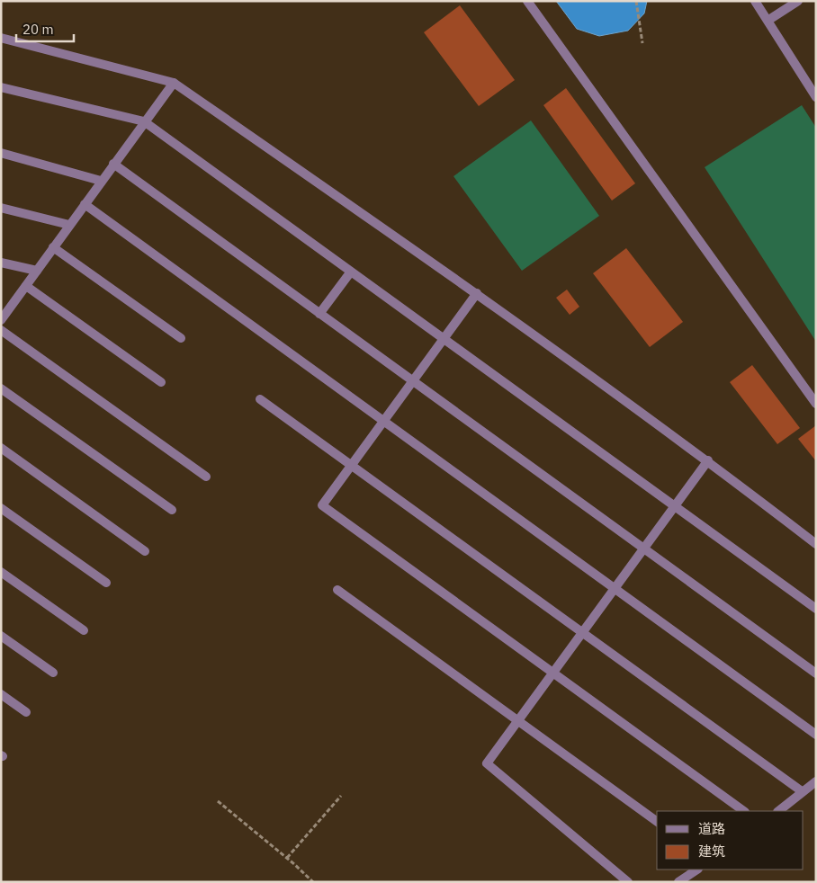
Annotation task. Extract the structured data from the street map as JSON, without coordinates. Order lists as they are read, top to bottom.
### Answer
{
  "legend": ["道路", "建筑"],
  "scale_bar": "20 m"
}
